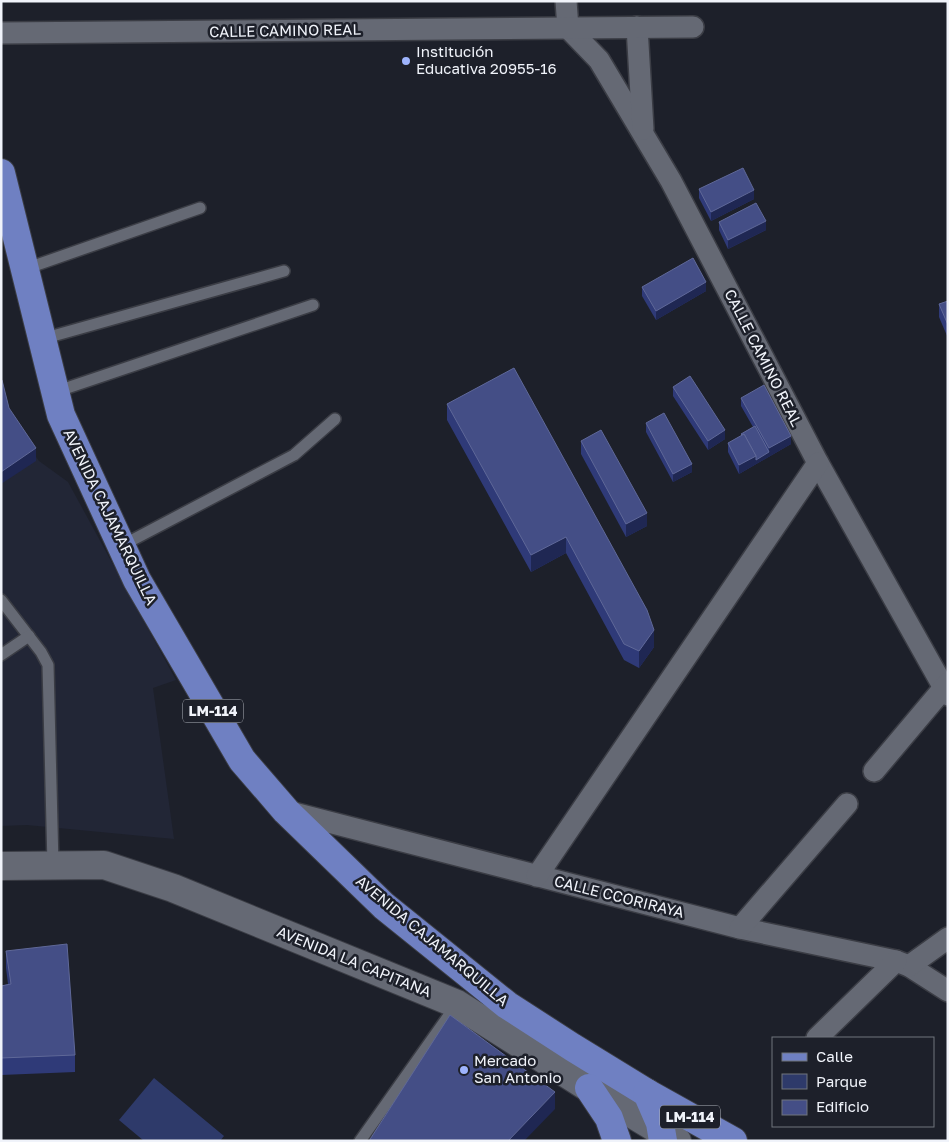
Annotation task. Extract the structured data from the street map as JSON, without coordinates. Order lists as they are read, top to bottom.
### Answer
{
  "streets": {
    "main road": ["AVENIDA CAJAMARQUILLA", "LM-114"],
    "street": ["CALLE CAMINO REAL", "CALLE CCORIRAYA", "AVENIDA LA CAPITANA"]
  },
  "crossings": [
    ["AVENIDA CAJAMARQUILLA", "CALLE CCORIRAYA"]
  ],
  "places": ["Institución Educativa 20955-16", "Mercado San Antonio"],
  "legend": ["Calle", "Parque", "Edificio"]
}
